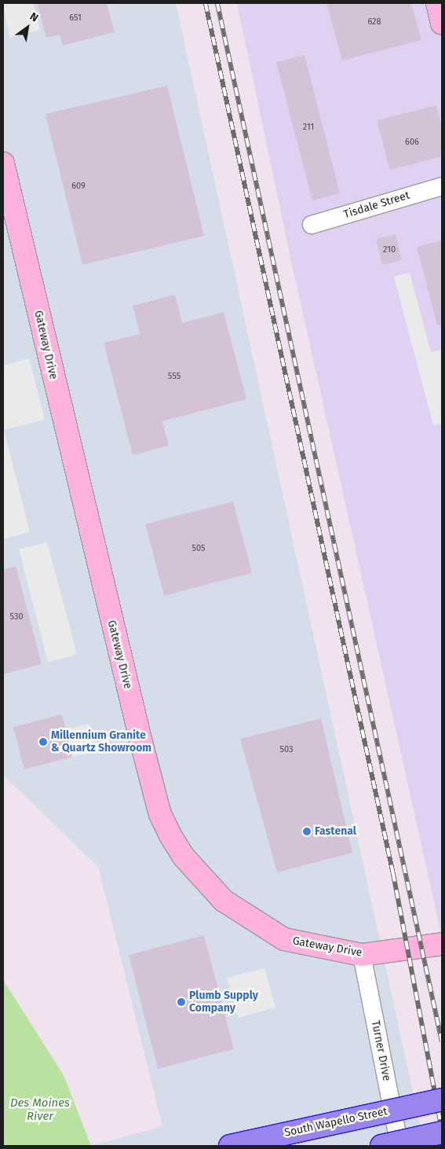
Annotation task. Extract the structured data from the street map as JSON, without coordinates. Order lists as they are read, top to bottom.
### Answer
{
  "streets": {
    "highway": ["South Wapello Street"],
    "street": ["Tisdale Street", "Gateway Drive", "Turner Drive"]
  },
  "crossings": [
    ["Gateway Drive", "Turner Drive"]
  ],
  "water": ["Des Moines River"],
  "places": ["Millennium Granite & Quartz Showroom", "Fastenal", "Plumb Supply Company"],
  "house_numbers": [
    "651",
    "628",
    "211",
    "606",
    "609",
    "210",
    "555",
    "505",
    "530",
    "503"
  ],
  "north": "top right"
}
